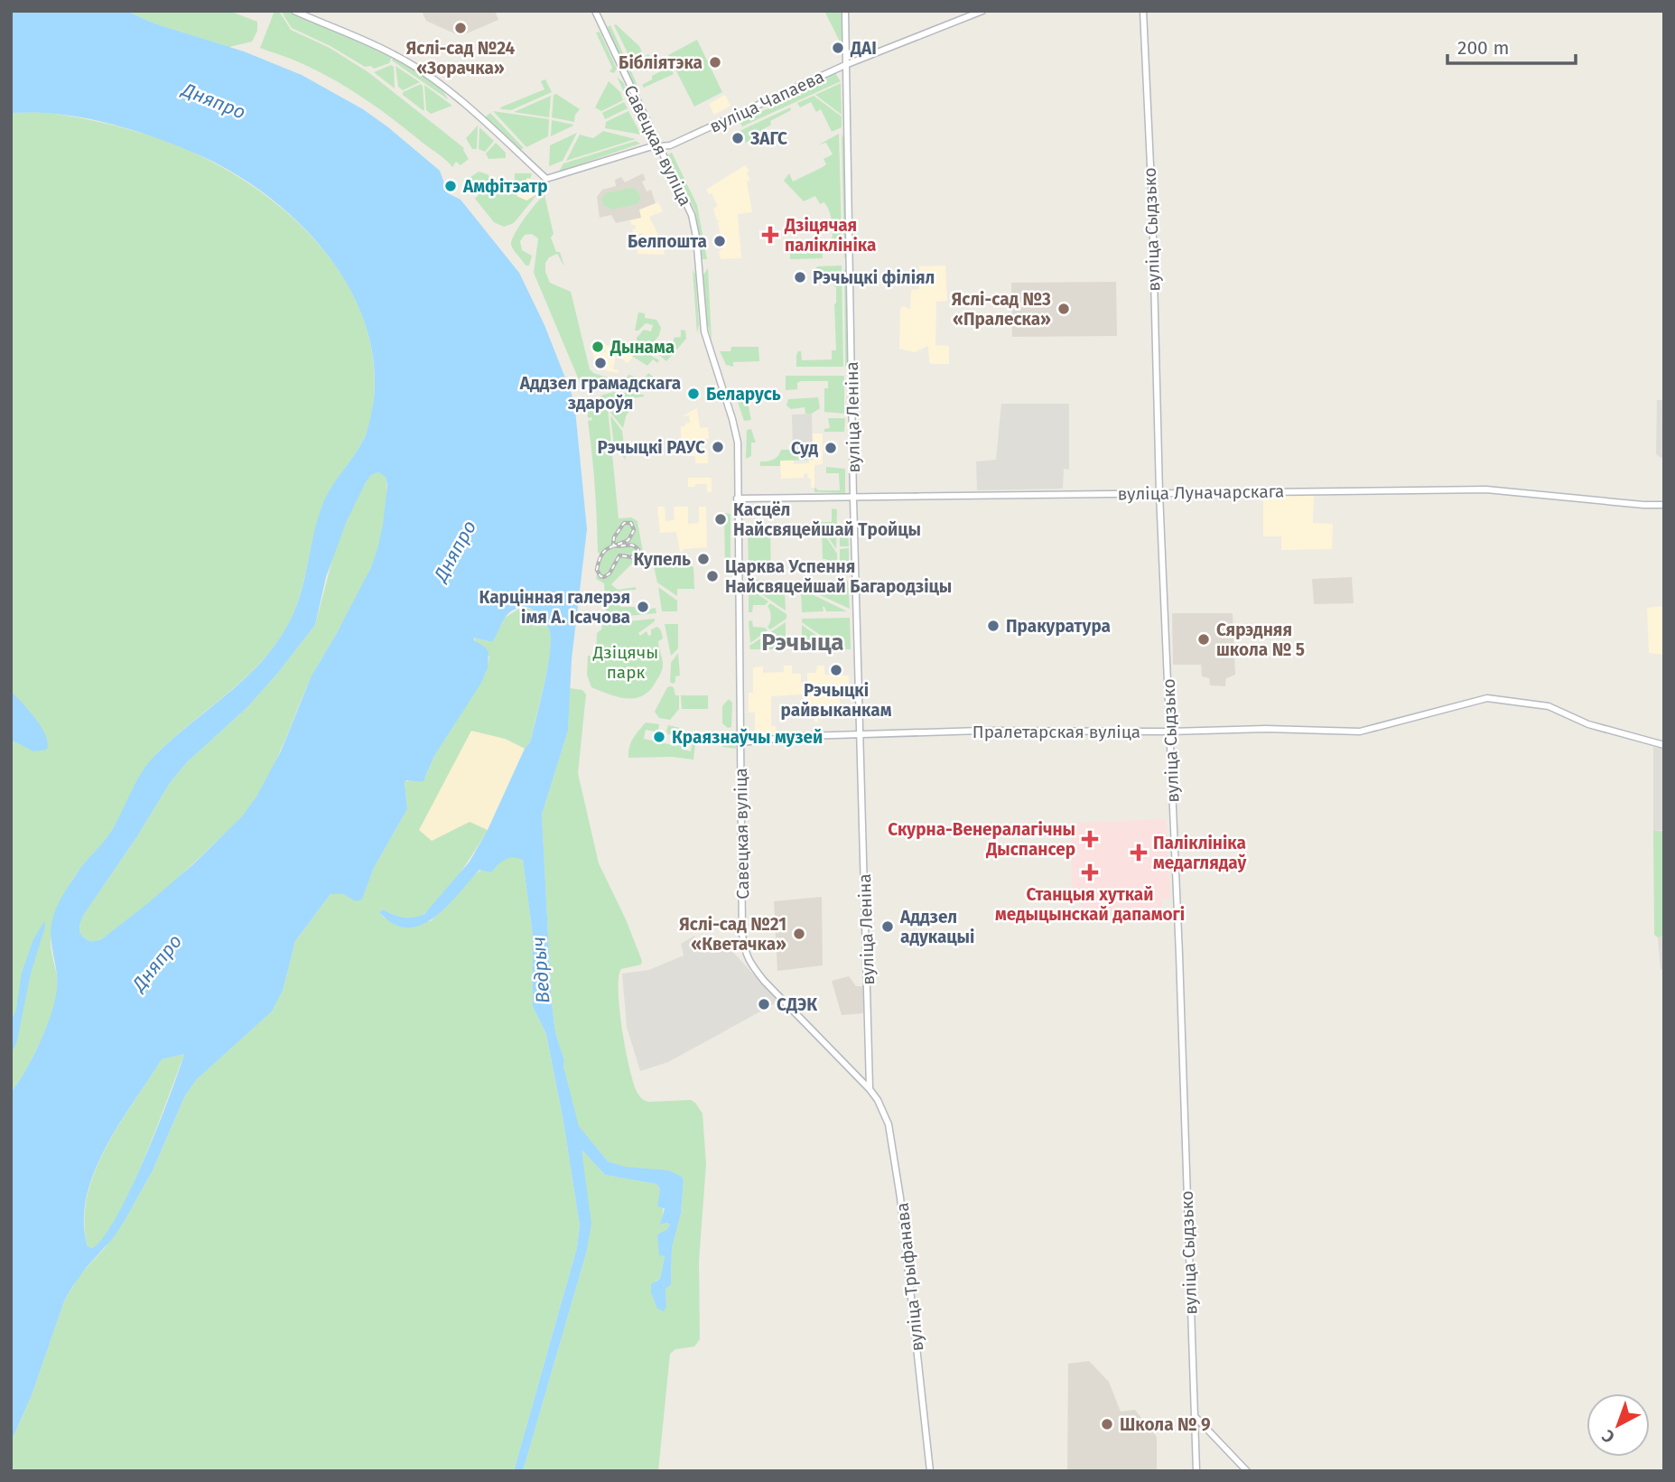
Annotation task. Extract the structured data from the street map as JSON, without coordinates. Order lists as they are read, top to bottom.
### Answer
{
  "streets": {
    "street": [
      "вуліца Чапаева",
      "Савецкая вуліца",
      "вуліца Сыдзько",
      "вуліца Леніна",
      "вуліца Луначарскага",
      "Пралетарская вуліца",
      "вуліца Трыфанава"
    ]
  },
  "crossings": [
    ["вуліца Чапаева", "Савецкая вуліца"],
    ["вуліца Чапаева", "вуліца Леніна"],
    ["Савецкая вуліца", "вуліца Луначарскага"],
    ["Савецкая вуліца", "Пралетарская вуліца"],
    ["Савецкая вуліца", "вуліца Трыфанава"],
    ["вуліца Сыдзько", "вуліца Луначарскага"],
    ["вуліца Сыдзько", "Пралетарская вуліца"],
    ["вуліца Леніна", "вуліца Луначарскага"],
    ["вуліца Леніна", "Пралетарская вуліца"],
    ["вуліца Леніна", "вуліца Трыфанава"]
  ],
  "districts": ["Рэчыца"],
  "water": ["Дняпро", "Ведрыч"],
  "parks": ["Дзіцячы парк"],
  "places": {
    "other": [
      "Яслі-сад №24 «Зорачка»",
      "ДАІ",
      "Бібліятэка",
      "ЗАГС",
      "Амфітэатр",
      "Белпошта",
      "Рэчыцкі філіял",
      "Яслі-сад №3 «Пралеска»",
      "Дынама",
      "Аддзел грамадскага здароўя",
      "Беларусь",
      "Рэчыцкі РАУС",
      "Суд",
      "Касцёл Найсвяцейшай Тройцы",
      "Купель",
      "Царква Успення Найсвяцейшай Багародзіцы",
      "Карцінная галерэя імя А. Ісачова",
      "Пракуратура",
      "Сярэдняя школа № 5",
      "Рэчыцкі райвыканкам",
      "Краязнаўчы музей",
      "Аддзел адукацыі",
      "Яслі-сад №21 «Кветачка»",
      "СДЭК",
      "Школа № 9"
    ],
    "health": [
      "Дзіцячая паліклініка",
      "Скурна-Венералагічны Дыспансер",
      "Паліклініка медаглядаў",
      "Станцыя хуткай медыцынскай дапамогі"
    ]
  },
  "scale_bar": "200 m",
  "north": "bottom left"
}
